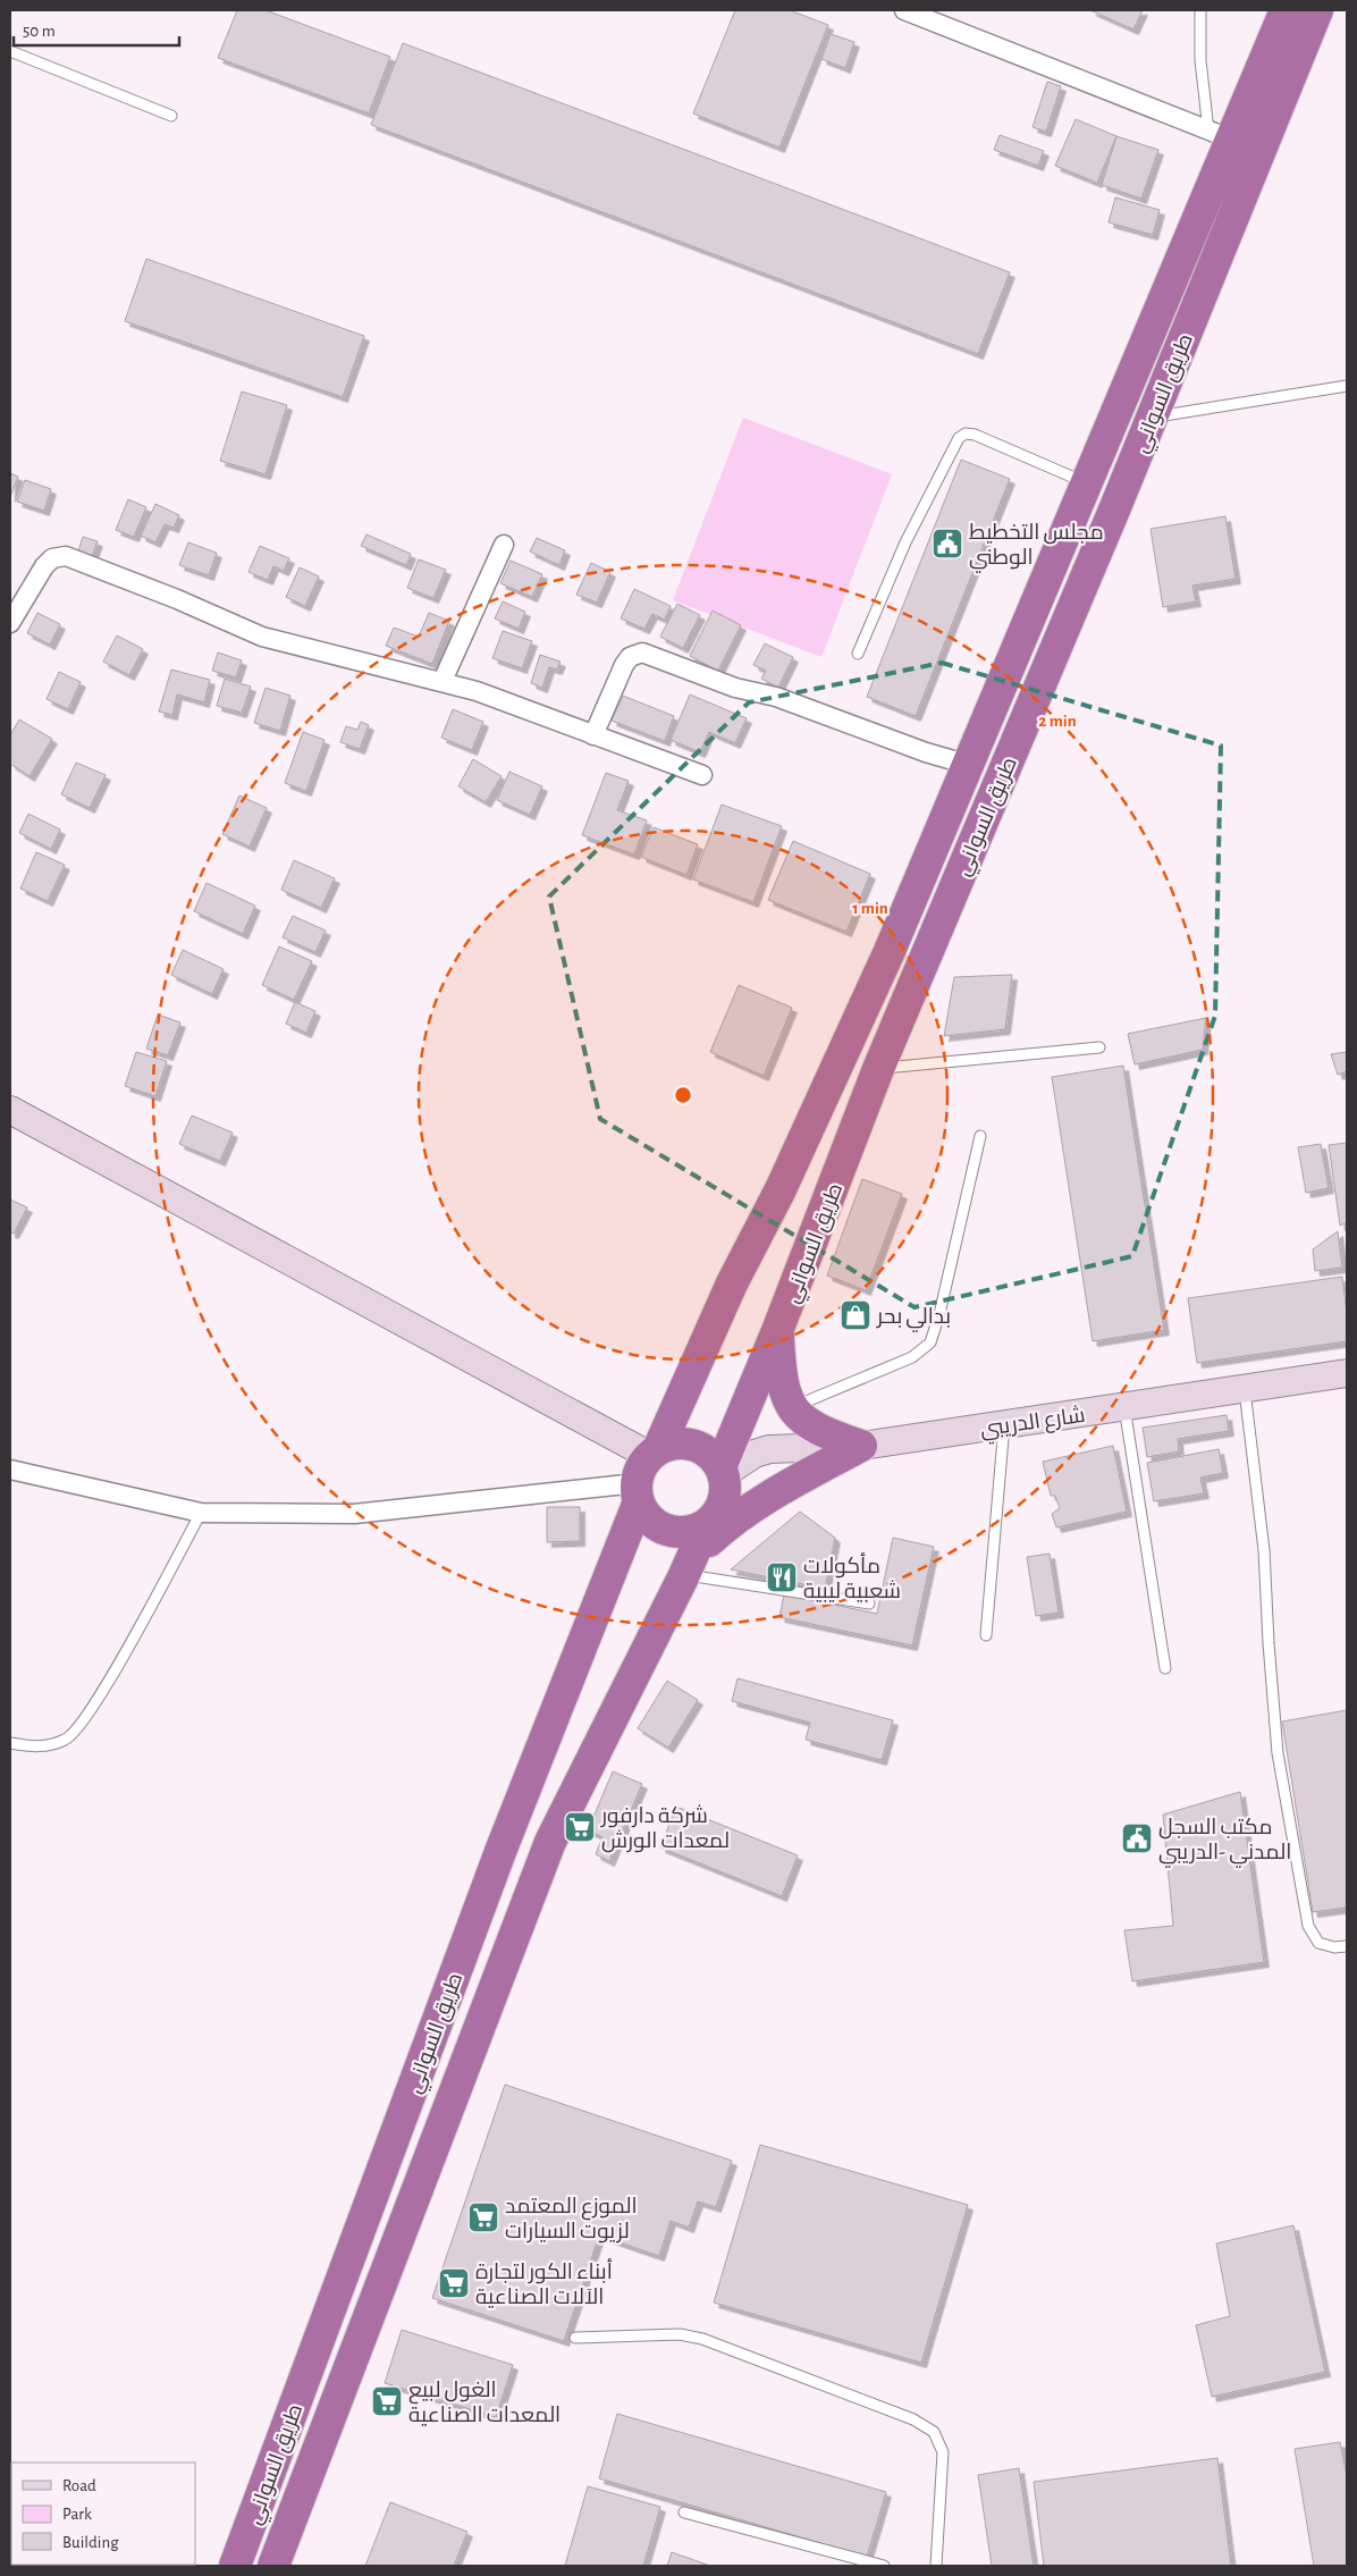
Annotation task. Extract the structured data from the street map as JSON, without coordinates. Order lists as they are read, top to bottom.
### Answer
{
  "streets": {
    "highway": ["طريق السواني"],
    "street": ["شارع الدريبي"]
  },
  "crossings": [
    ["طريق السواني", "شارع الدريبي"]
  ],
  "places": {
    "public building": ["مجلس التخطيط الوطني", "مكتب السجل المدني -الدريبي"],
    "shop": ["بدالي بحر"],
    "restaurant": ["مأكولات شعبية ليبية"],
    "supermarket": [
      "شركة دارفور لمعدات الورش",
      "الموزع المعتمد لزيوت السيارات",
      "أبناء الكور لتجارة الاَلات الصناعية",
      "الغول لبيع المعدات الصناعية"
    ]
  },
  "legend": ["Road", "Park", "Building"],
  "scale_bar": "50 m",
  "rings": ["2 min", "1 min"]
}
